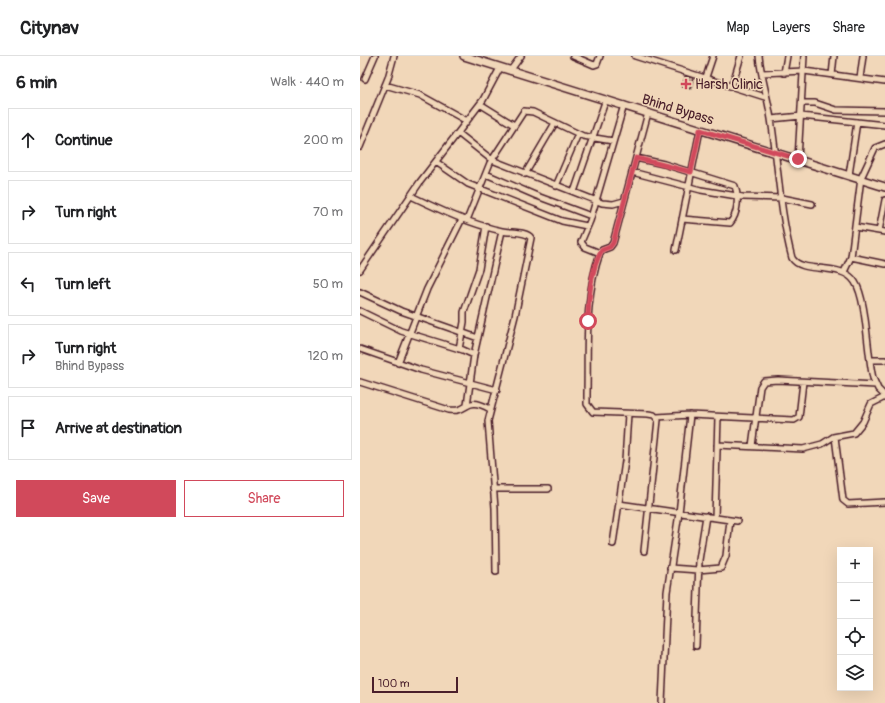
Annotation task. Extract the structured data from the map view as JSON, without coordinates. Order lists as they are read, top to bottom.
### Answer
{
  "streets": {
    "street": ["Bhind Bypass"]
  },
  "places": {
    "health": ["Harsh Clinic"]
  },
  "scale_bar": "100 m",
  "page": {
    "header": "Citynav",
    "nav": ["Map", "Layers", "Share"],
    "heading": ["6 min", "Walk · 440 m"],
    "list": [
      ["Continue", "200 m"],
      ["Turn right", "70 m"],
      ["Turn left", "50 m"],
      ["Turn right", "Bhind Bypass", "120 m"],
      "Arrive at destination"
    ],
    "buttons": ["Save", "Share"],
    "map_buttons": ["+", "−"],
    "scale": "100 m"
  }
}
